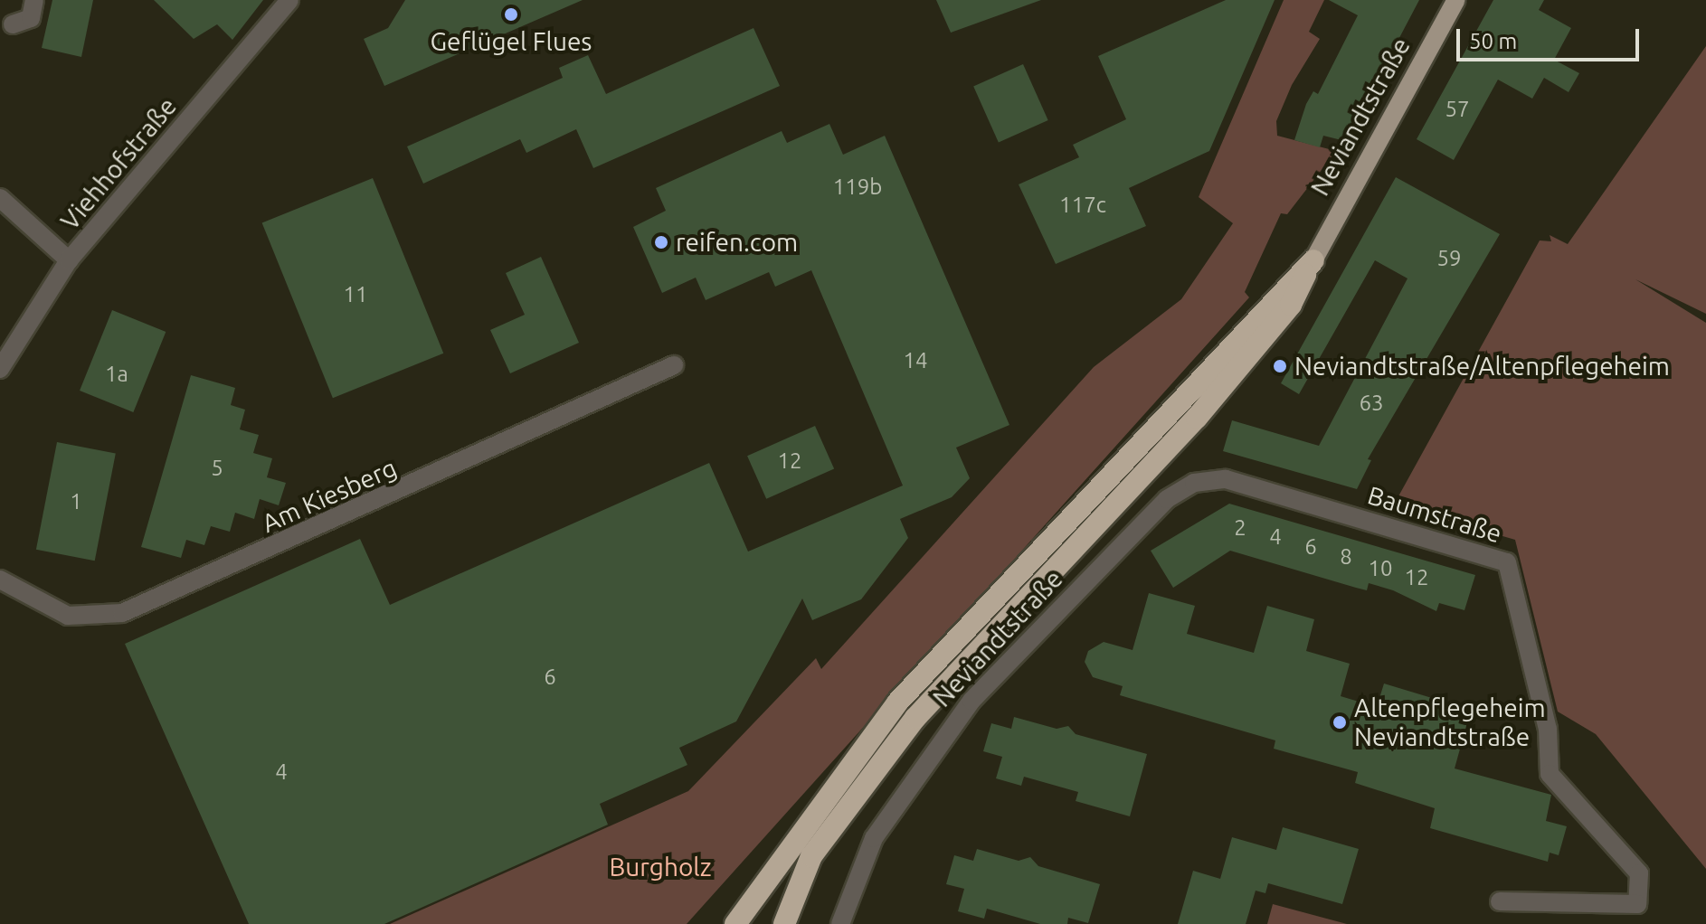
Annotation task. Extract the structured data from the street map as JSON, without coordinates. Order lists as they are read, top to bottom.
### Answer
{
  "streets": {
    "main road": ["Neviandtstraße"],
    "street": ["Viehhofstraße", "Am Kiesberg", "Baumstraße"]
  },
  "crossings": [
    ["Neviandtstraße", "Baumstraße"]
  ],
  "parks": ["Burgholz"],
  "places": [
    "Geflügel Flues",
    "reifen.com",
    "Neviandtstraße/Altenpflegeheim",
    "Altenpflegeheim Neviandtstraße"
  ],
  "house_numbers": [
    "57",
    "119b",
    "117c",
    "59",
    "11",
    "14",
    "1a",
    "63",
    "12",
    "5",
    "1",
    "2",
    "4",
    "6",
    "8",
    "10",
    "12",
    "6",
    "4"
  ],
  "scale_bar": "50 m"
}
